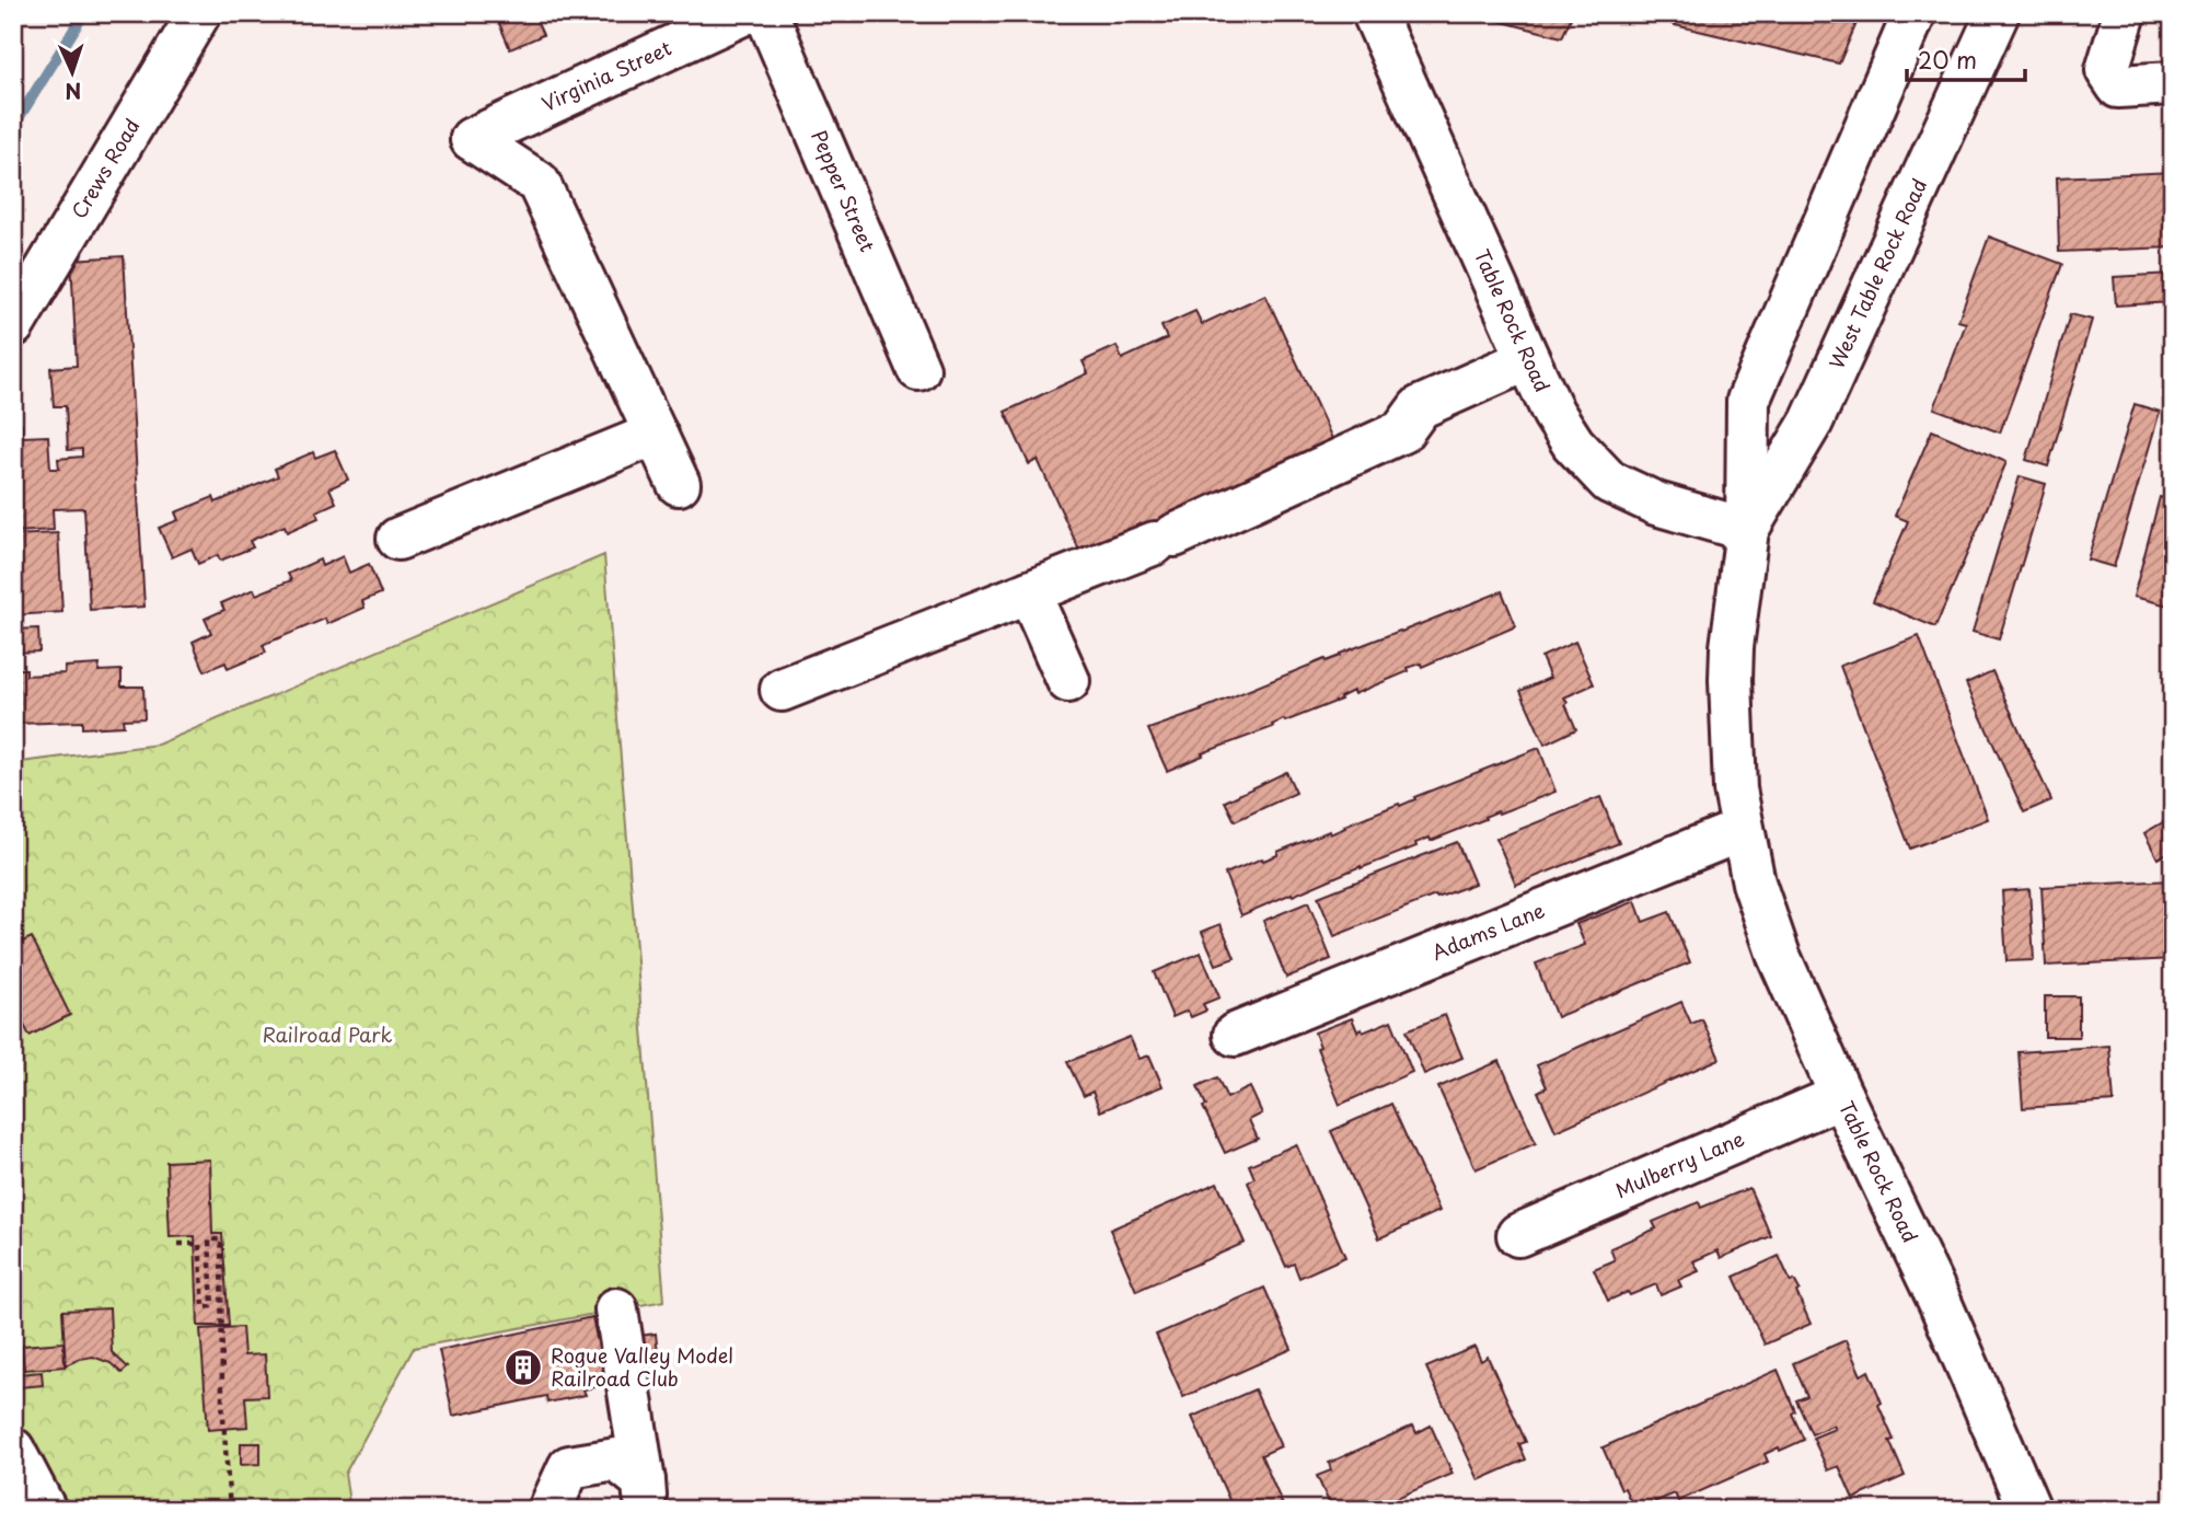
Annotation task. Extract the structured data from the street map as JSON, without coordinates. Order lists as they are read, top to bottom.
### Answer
{
  "streets": {
    "street": [
      "Virginia Street",
      "Crews Road",
      "Pepper Street",
      "West Table Rock Road",
      "Table Rock Road",
      "Adams Lane",
      "Mulberry Lane"
    ]
  },
  "crossings": [
    ["West Table Rock Road", "Table Rock Road"],
    ["West Table Rock Road", "Adams Lane"],
    ["Table Rock Road", "Adams Lane"],
    ["Table Rock Road", "Mulberry Lane"]
  ],
  "parks": ["Railroad Park"],
  "places": {
    "building": ["Rogue Valley Model Railroad Club"]
  },
  "scale_bar": "20 m",
  "north": "bottom"
}
